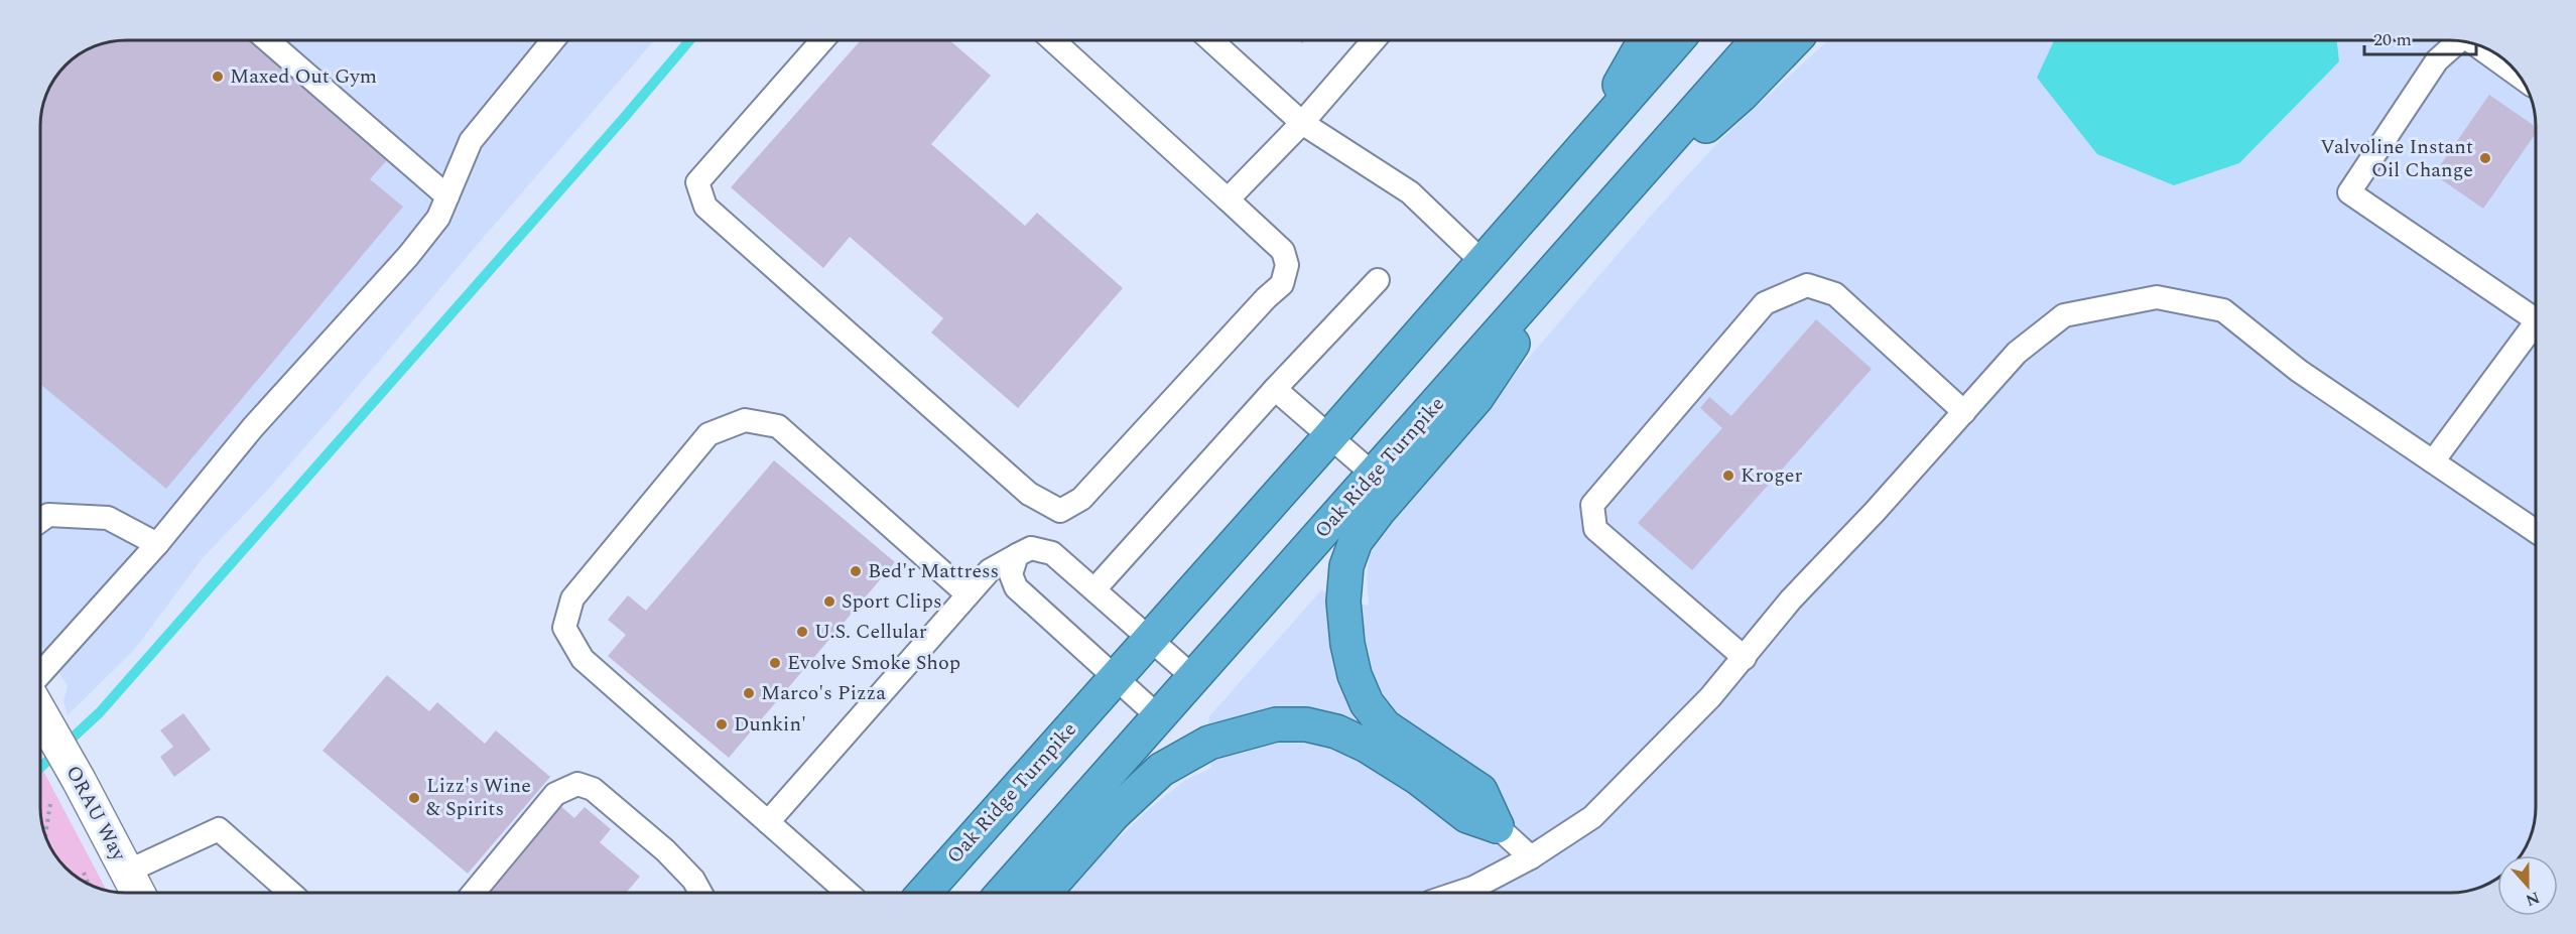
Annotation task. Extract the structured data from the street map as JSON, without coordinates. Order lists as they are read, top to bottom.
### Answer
{
  "streets": {
    "highway": ["Oak Ridge Turnpike"],
    "street": ["ORAU Way"]
  },
  "places": [
    "Maxed Out Gym",
    "Valvoline Instant Oil Change",
    "Kroger",
    "Bed'r Mattress",
    "Sport Clips",
    "U.S. Cellular",
    "Evolve Smoke Shop",
    "Marco's Pizza",
    "Dunkin'",
    "Lizz's Wine & Spirits"
  ],
  "scale_bar": "20 m",
  "north": "bottom"
}
